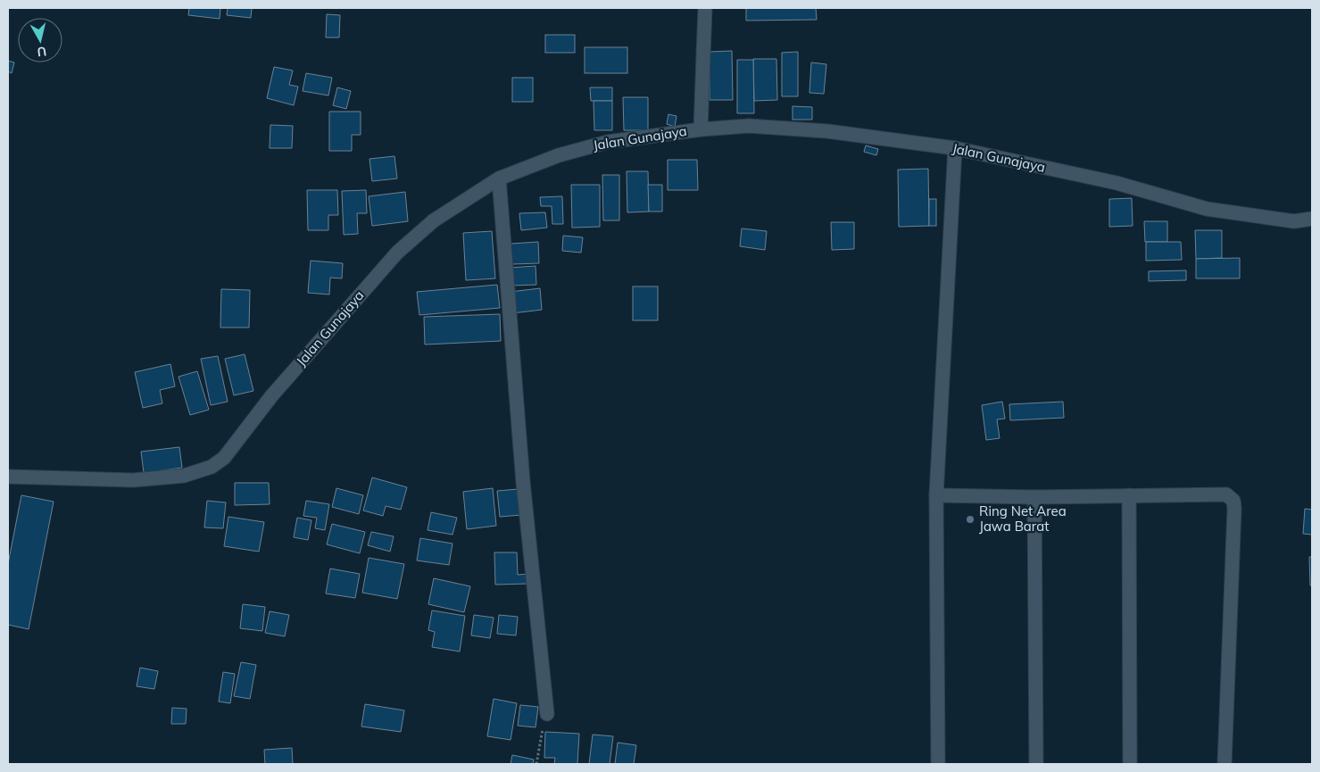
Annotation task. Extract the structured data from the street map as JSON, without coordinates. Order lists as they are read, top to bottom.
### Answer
{
  "streets": {
    "street": ["Jalan Gunajaya"]
  },
  "places": ["Ring Net Area Jawa Barat"],
  "north": "bottom"
}
